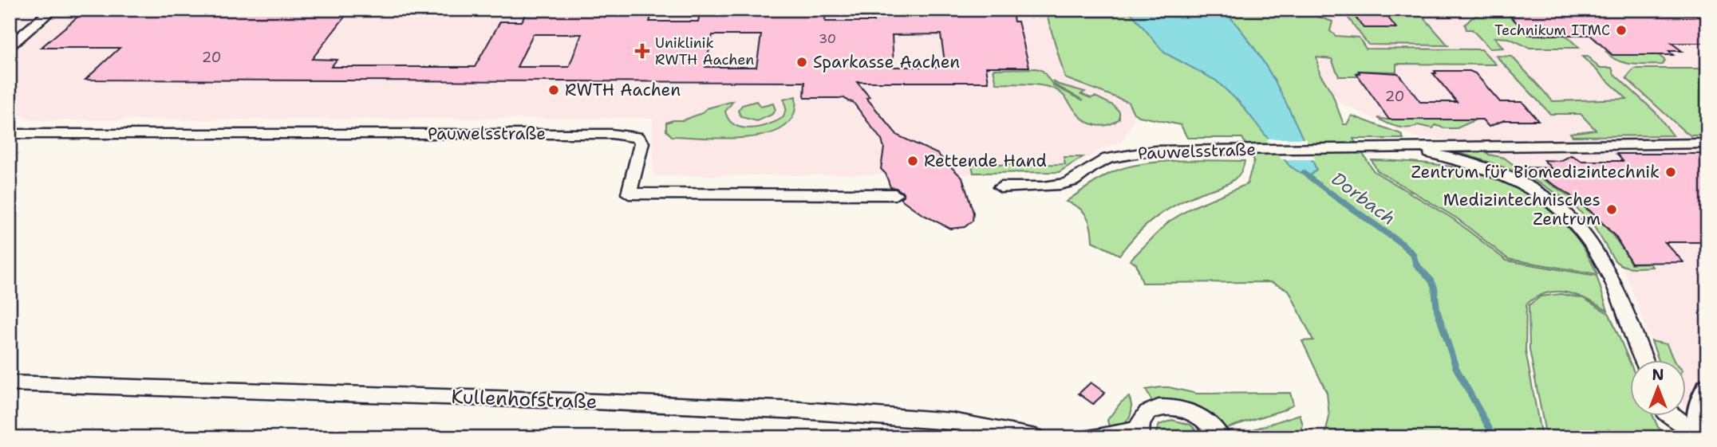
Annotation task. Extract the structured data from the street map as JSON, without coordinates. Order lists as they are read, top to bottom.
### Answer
{
  "streets": {
    "street": ["Pauwelsstraße", "Kullenhofstraße"]
  },
  "water": ["Dorbach"],
  "places": {
    "other": [
      "Technikum ITMC",
      "Sparkasse Aachen",
      "RWTH Aachen",
      "Rettende Hand",
      "Zentrum für Biomedizintechnik",
      "Medizintechnisches Zentrum"
    ],
    "health": ["Uniklinik RWTH Aachen"]
  },
  "house_numbers": ["30", "20", "20"],
  "north": "top"
}
